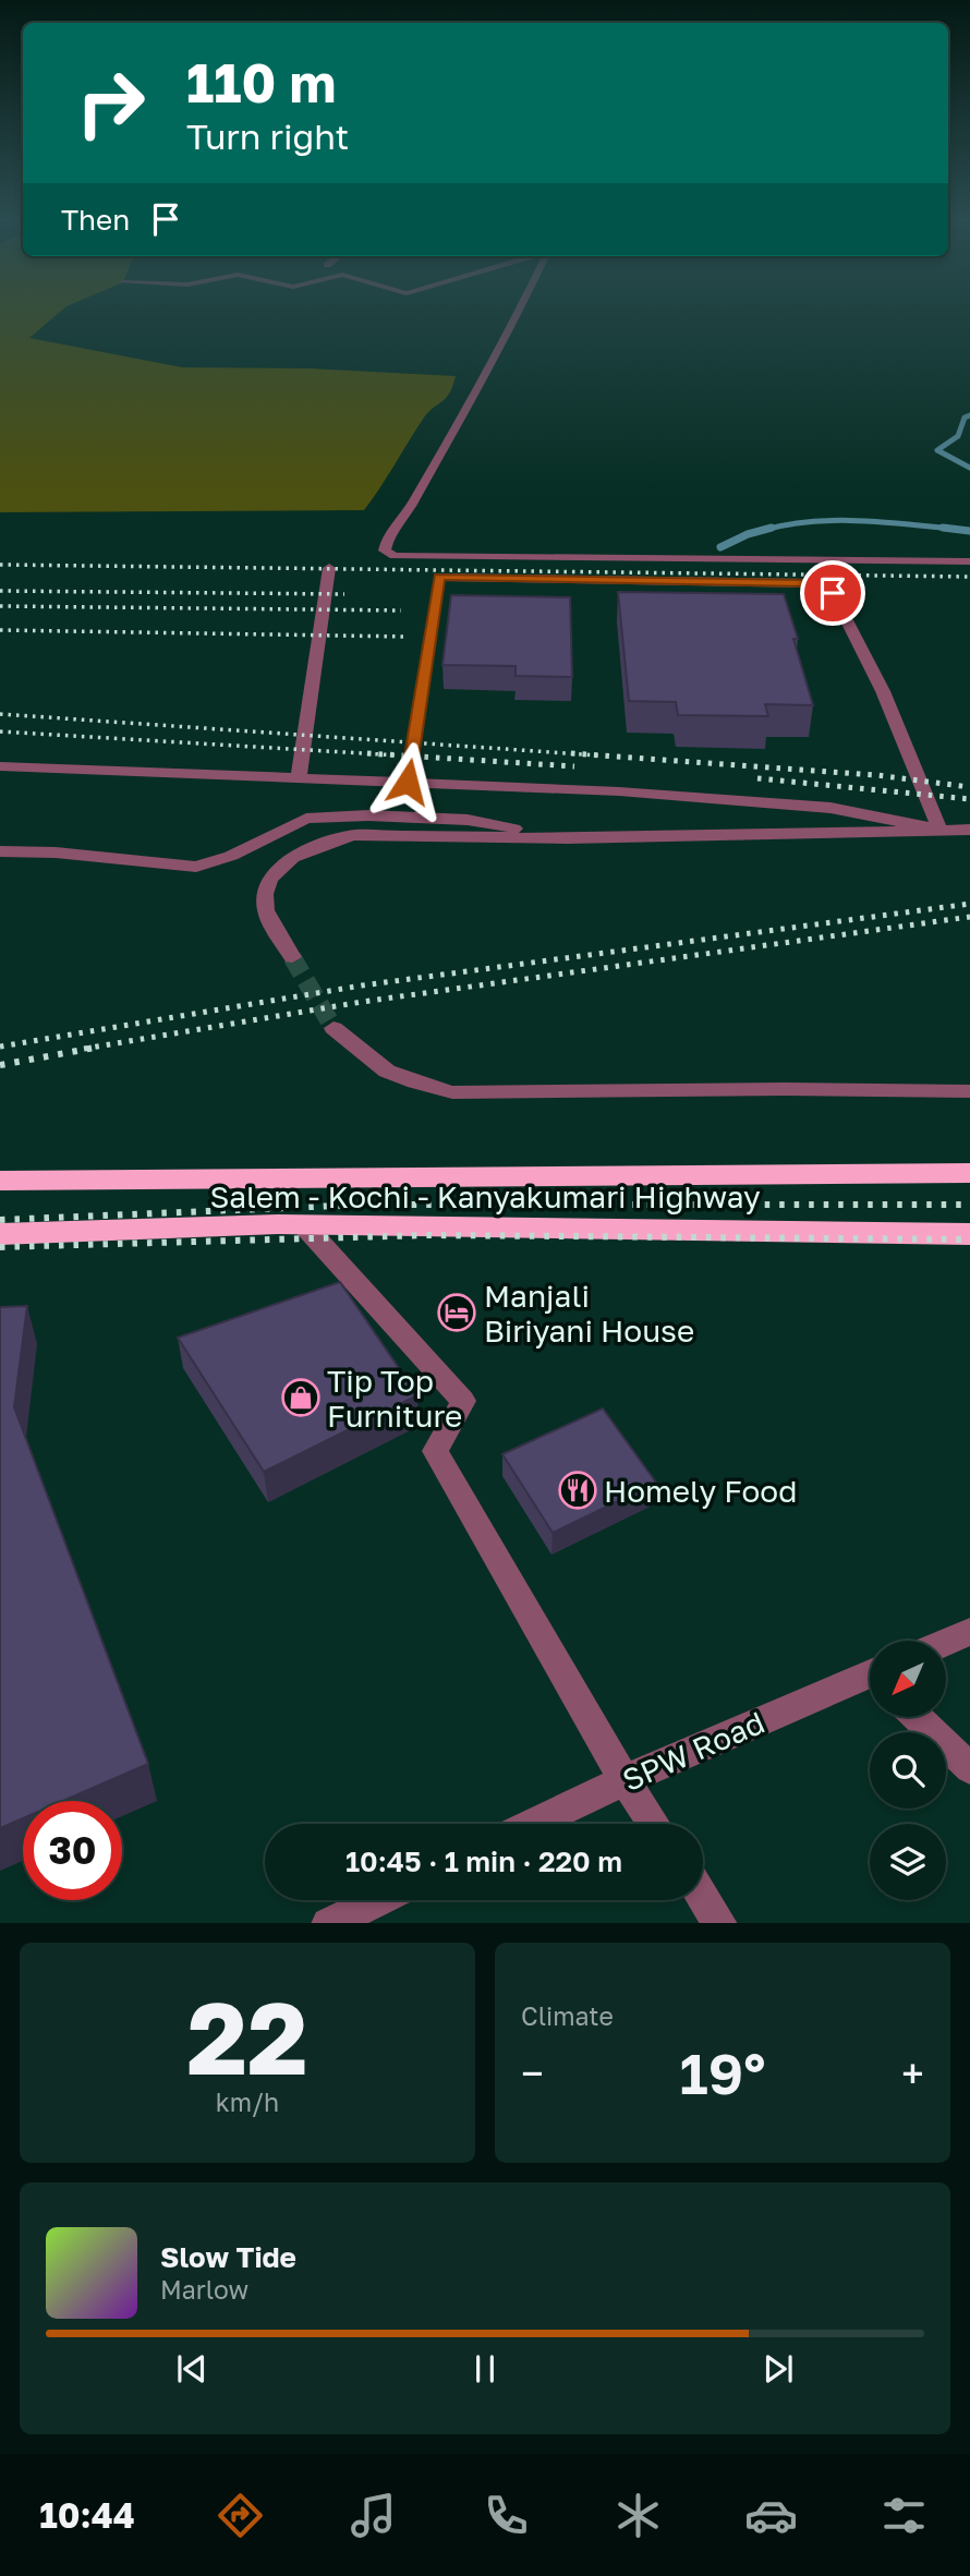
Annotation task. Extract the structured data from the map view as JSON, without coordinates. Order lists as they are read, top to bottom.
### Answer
{
  "streets": {
    "highway": ["Salem - Kochi - Kanyakumari Highway"],
    "street": ["SPW Road"]
  },
  "places": {
    "hotel": ["Manjali Biriyani House"],
    "shop": ["Tip Top Furniture"],
    "restaurant": ["Homely Food"]
  },
  "north": "bottom left",
  "page": {
    "turn": ["110 m", "Turn right"],
    "then": "Then",
    "limit": "30",
    "trip": "10:45 · 1 min · 220 m",
    "tile": [
      ["22", "km/h"],
      "Climate"
    ],
    "heat": ["−", "19°", "+"],
    "song": ["Slow Tide", "Marlow"],
    "tabs": "10:44"
  }
}
